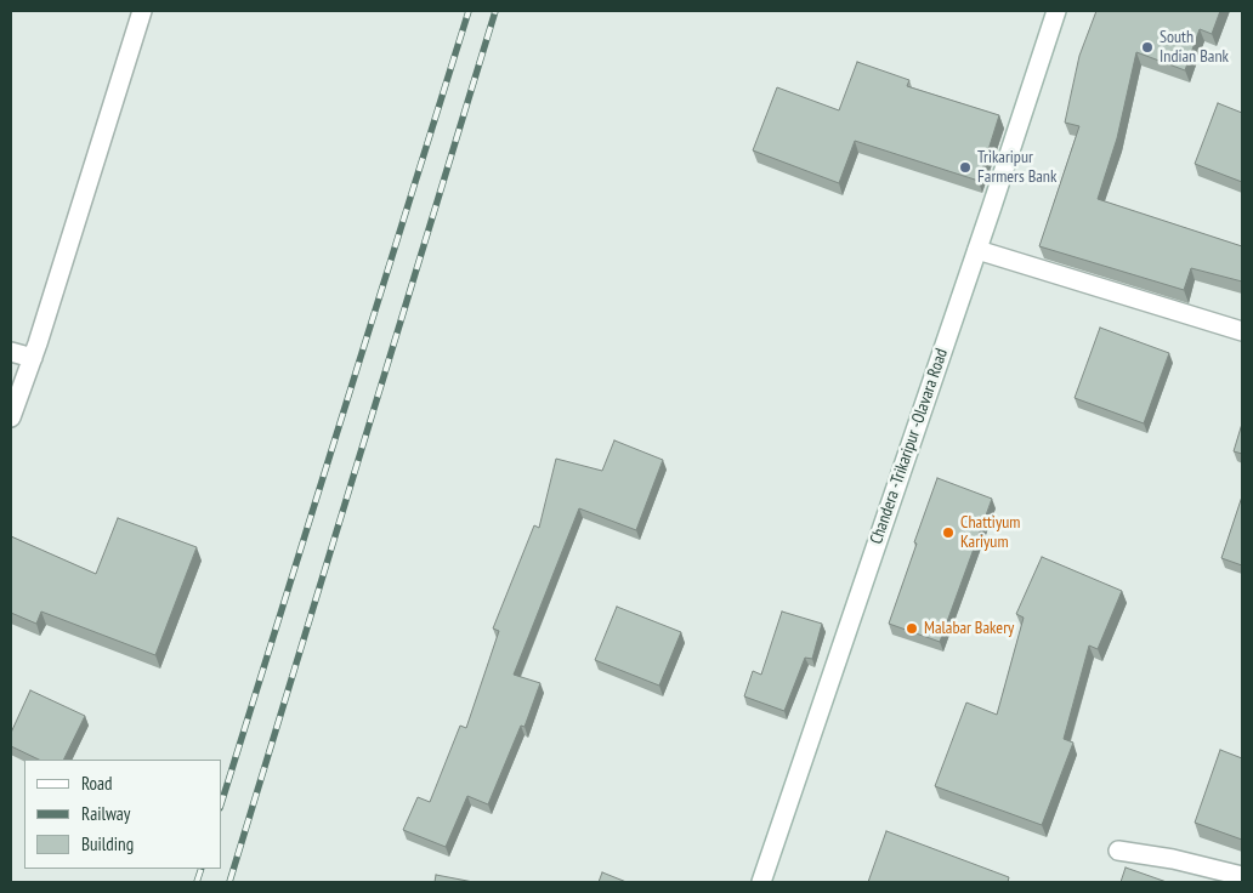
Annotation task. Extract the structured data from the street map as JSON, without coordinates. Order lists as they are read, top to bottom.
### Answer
{
  "streets": {
    "main road": ["Chandera -Trikaripur -Olavara Road"]
  },
  "places": [
    "South Indian Bank",
    "Trikaripur Farmers Bank",
    "Chattiyum Kariyum",
    "Malabar Bakery"
  ],
  "legend": ["Road", "Railway", "Building"]
}
